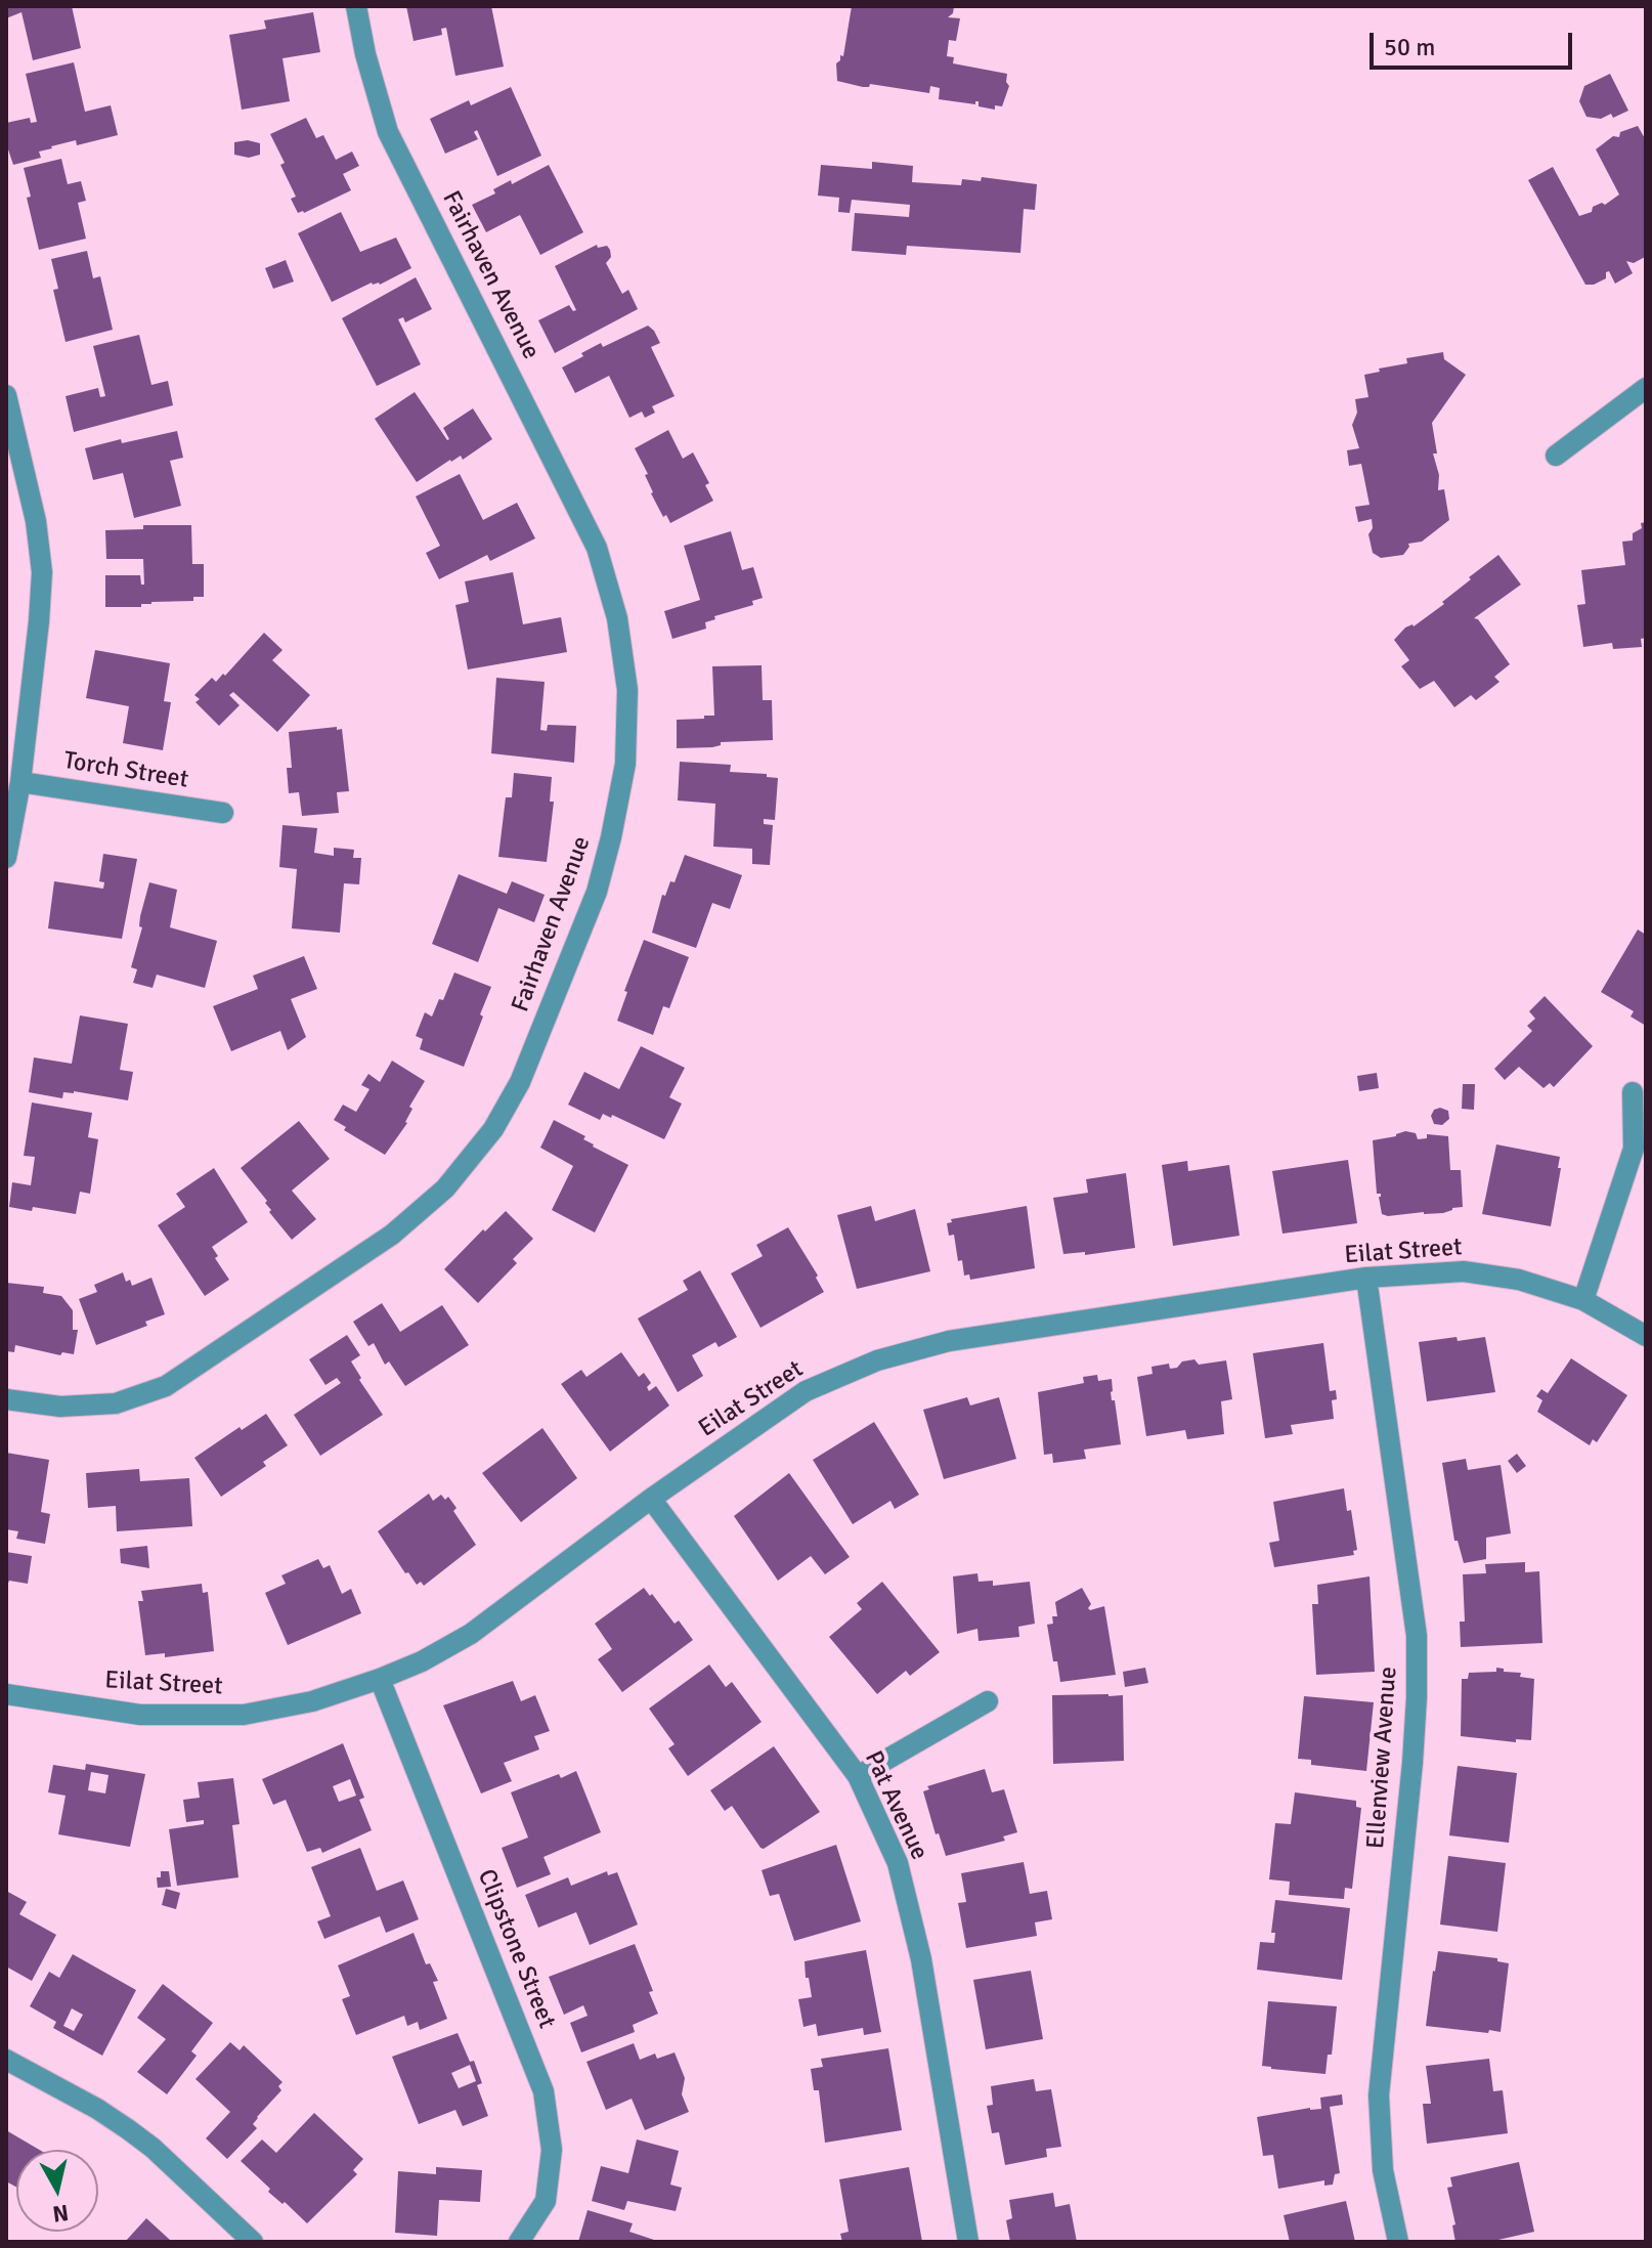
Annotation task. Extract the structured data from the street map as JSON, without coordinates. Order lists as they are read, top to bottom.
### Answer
{
  "streets": {
    "street": [
      "Fairhaven Avenue",
      "Torch Street",
      "Eilat Street",
      "Ellenview Avenue",
      "Pat Avenue",
      "Clipstone Street"
    ]
  },
  "crossings": [
    ["Eilat Street", "Ellenview Avenue"],
    ["Eilat Street", "Pat Avenue"],
    ["Eilat Street", "Clipstone Street"]
  ],
  "scale_bar": "50 m",
  "north": "bottom"
}
